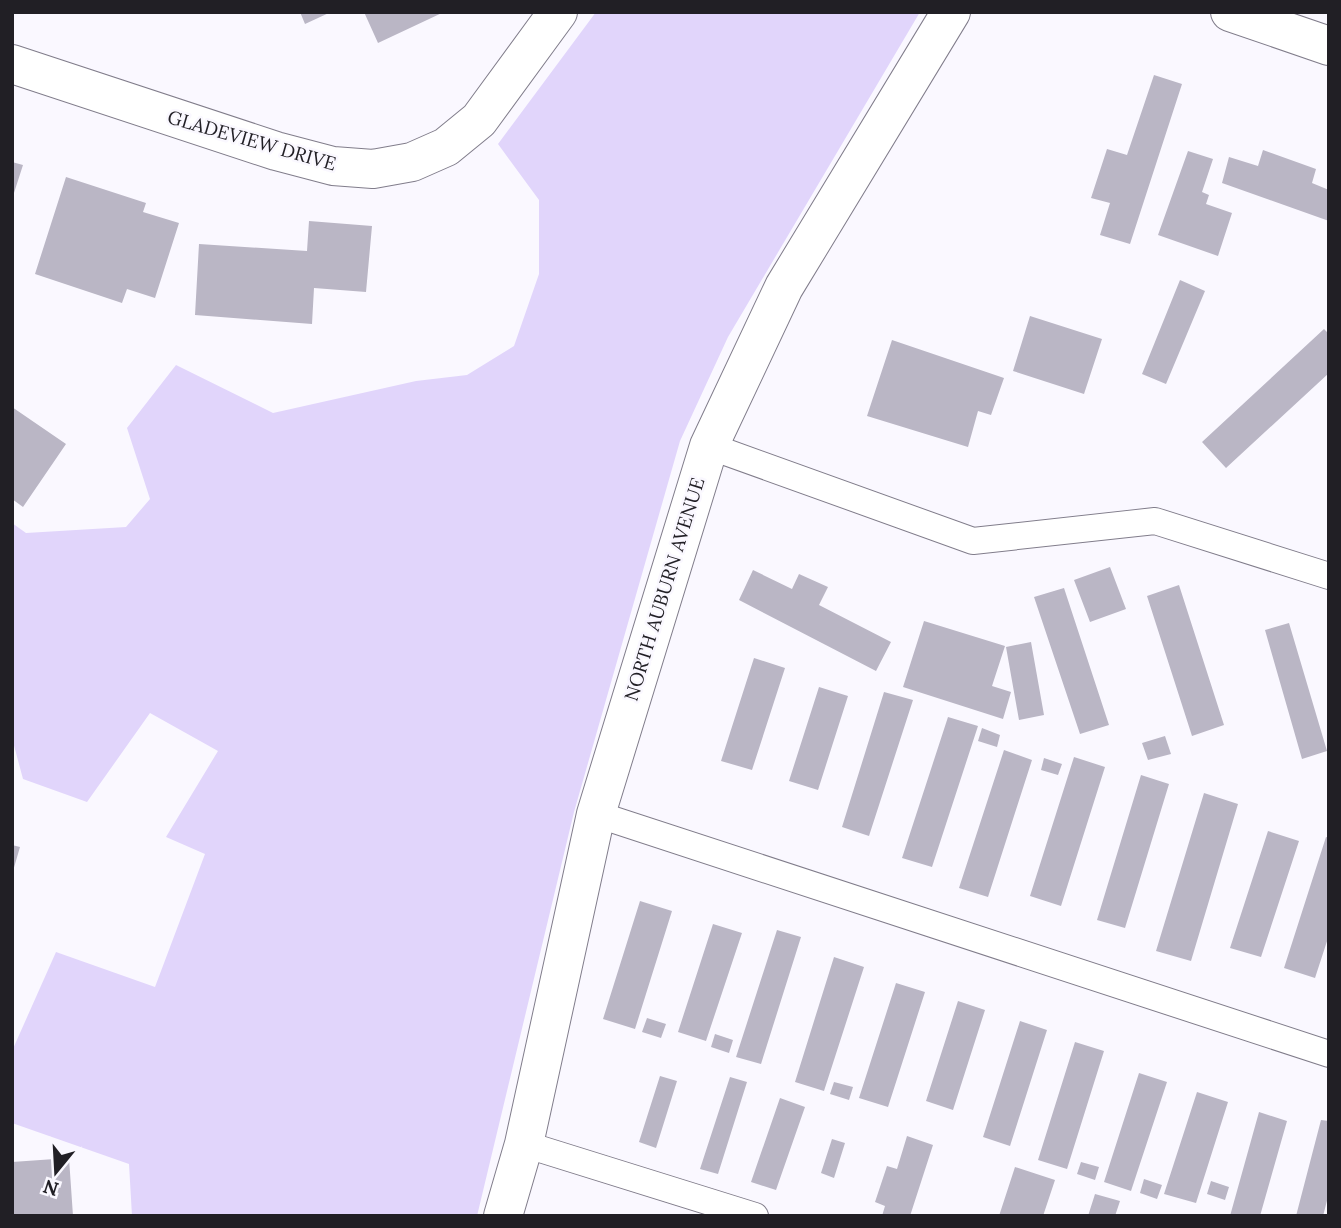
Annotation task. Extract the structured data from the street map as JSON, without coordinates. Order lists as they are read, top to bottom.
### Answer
{
  "streets": {
    "main road": ["GLADEVIEW DRIVE", "NORTH AUBURN AVENUE"]
  },
  "north": "bottom"
}
